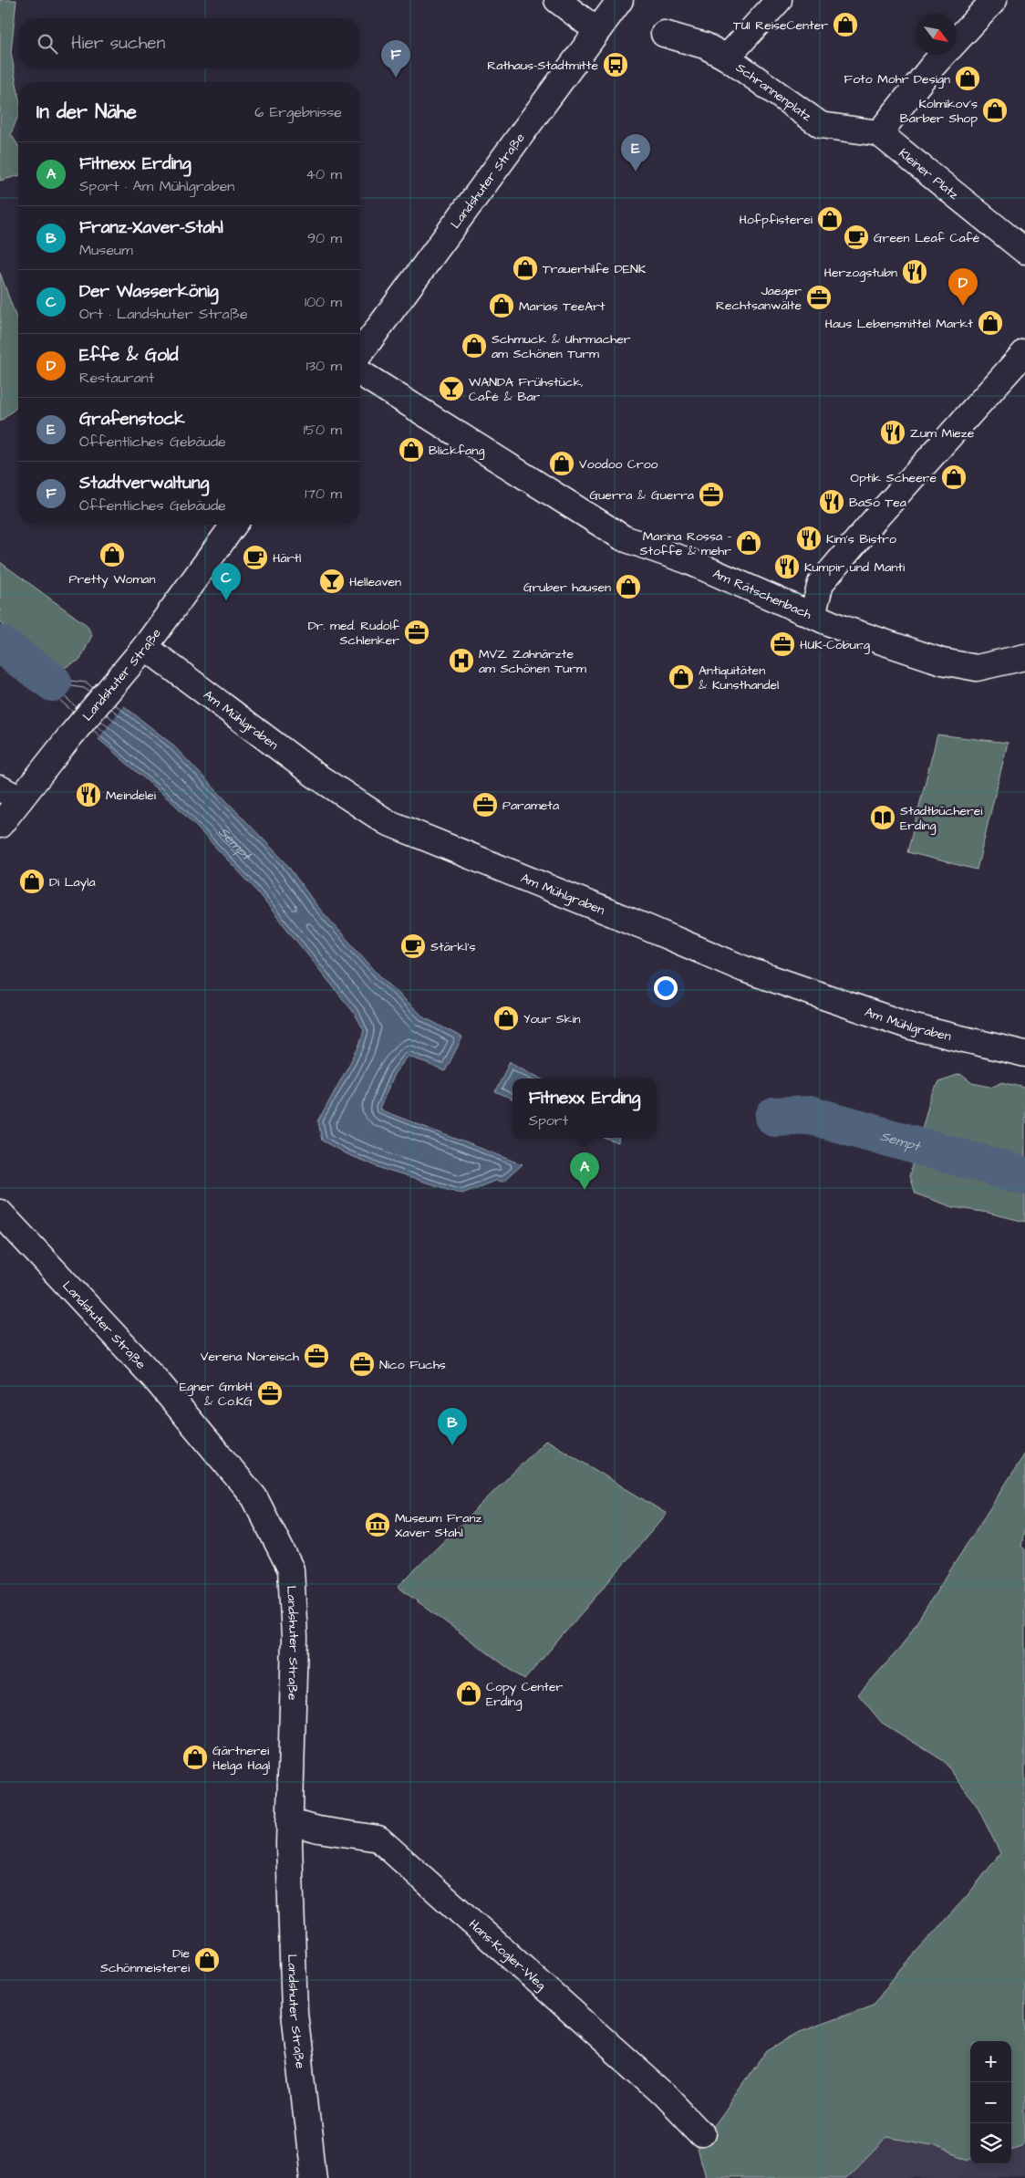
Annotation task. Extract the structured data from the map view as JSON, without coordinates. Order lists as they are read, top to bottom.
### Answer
{
  "streets": {
    "street": [
      "Schrannenplatz",
      "Kleiner Platz",
      "Landshuter Straße",
      "Am Rätschenbach",
      "Am Mühlgraben",
      "Hans-Kogler-Weg"
    ]
  },
  "crossings": [
    ["Schrannenplatz", "Kleiner Platz"],
    ["Landshuter Straße", "Am Mühlgraben"],
    ["Landshuter Straße", "Hans-Kogler-Weg"]
  ],
  "water": ["Sempt"],
  "places": {
    "shop": [
      "TUI ReiseCenter",
      "Foto Mohr Design",
      "Kolmikov's Barber Shop",
      "Hofpfisterei",
      "Trauerhilfe DENK",
      "Marias TeeArt",
      "Haus Lebensmittel Markt",
      "Schmuck & Uhrmacher am Schönen Turm",
      "Blickfang",
      "Voodoo Croo",
      "Optik Scheere",
      "Marina Rossa - Stoffe & mehr",
      "Pretty Woman",
      "Gruber hausen",
      "Antiquitäten & Kunsthandel",
      "Di Layla",
      "Your Skin",
      "Copy Center Erding",
      "Gärtnerei Helga Hagl",
      "Die Schönmeisterei"
    ],
    "bus stop": ["Rathaus-Stadtmitte"],
    "cafe": ["Green Leaf Café", "Härtl", "Stärkl's"],
    "restaurant": [
      "Herzogstubn",
      "Zum Mieze",
      "BaSo Tea",
      "Kim's Bistro",
      "Kumpir und Manti",
      "Meindelei"
    ],
    "office": [
      "Jaeger Rechtsanwälte",
      "Guerra & Guerra",
      "Dr. med. Rudolf Schlenker",
      "HUK-Coburg",
      "Parameta",
      "Verena Noreisch",
      "Nico Fuchs",
      "Egner GmbH & Co.KG"
    ],
    "bar": ["WANDA Frühstück, Café & Bar", "Helleaven"],
    "hospital": ["MVZ Zahnärzte am Schönen Turm"],
    "library": ["Stadtbücherei Erding"],
    "museum": ["Museum Franz Xaver Stahl"]
  },
  "north": "bottom right",
  "page": {
    "search": "Hier suchen",
    "pins": [
      "F",
      "E",
      "D",
      "C",
      "A",
      "B"
    ],
    "heading": ["In der Nähe", "6 Ergebnisse"],
    "list": [
      {
        "mark": "A",
        "name": "Fitnexx Erding",
        "note": "Sport · Am Mühlgraben",
        "value": "40 m"
      },
      {
        "mark": "B",
        "name": "Franz-Xaver-Stahl",
        "note": "Museum",
        "value": "90 m"
      },
      {
        "mark": "C",
        "name": "Der Wasserkönig",
        "note": "Ort · Landshuter Straße",
        "value": "100 m"
      },
      {
        "mark": "D",
        "name": "Effe & Gold",
        "note": "Restaurant",
        "value": "130 m"
      },
      {
        "mark": "E",
        "name": "Grafenstock",
        "note": "Öffentliches Gebäude",
        "value": "150 m"
      },
      {
        "mark": "F",
        "name": "Stadtverwaltung",
        "note": "Öffentliches Gebäude",
        "value": "170 m"
      }
    ],
    "popup": ["Fitnexx Erding", "Sport"],
    "map_buttons": ["+", "−"]
  }
}
